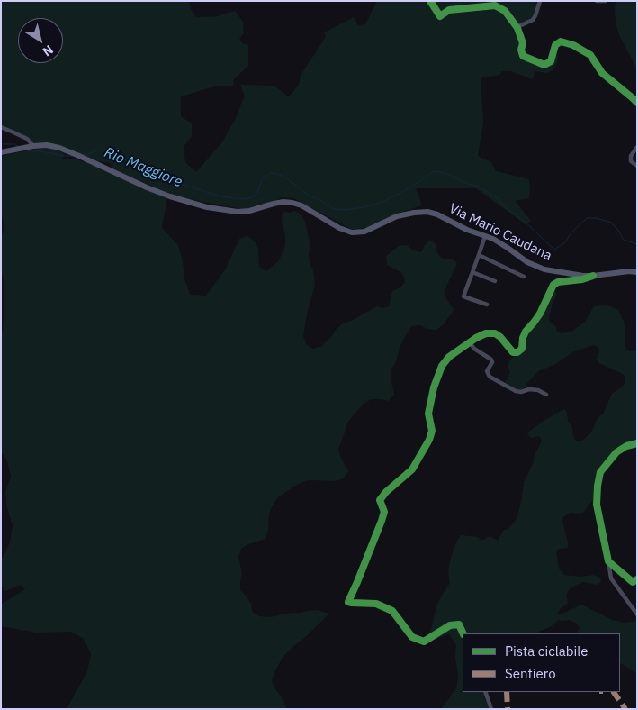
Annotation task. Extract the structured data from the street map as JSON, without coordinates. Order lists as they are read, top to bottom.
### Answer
{
  "streets": {
    "main road": ["Via Mario Caudana"]
  },
  "water": ["Rio Maggiore"],
  "legend": ["Pista ciclabile", "Sentiero"],
  "north": "bottom right"
}
